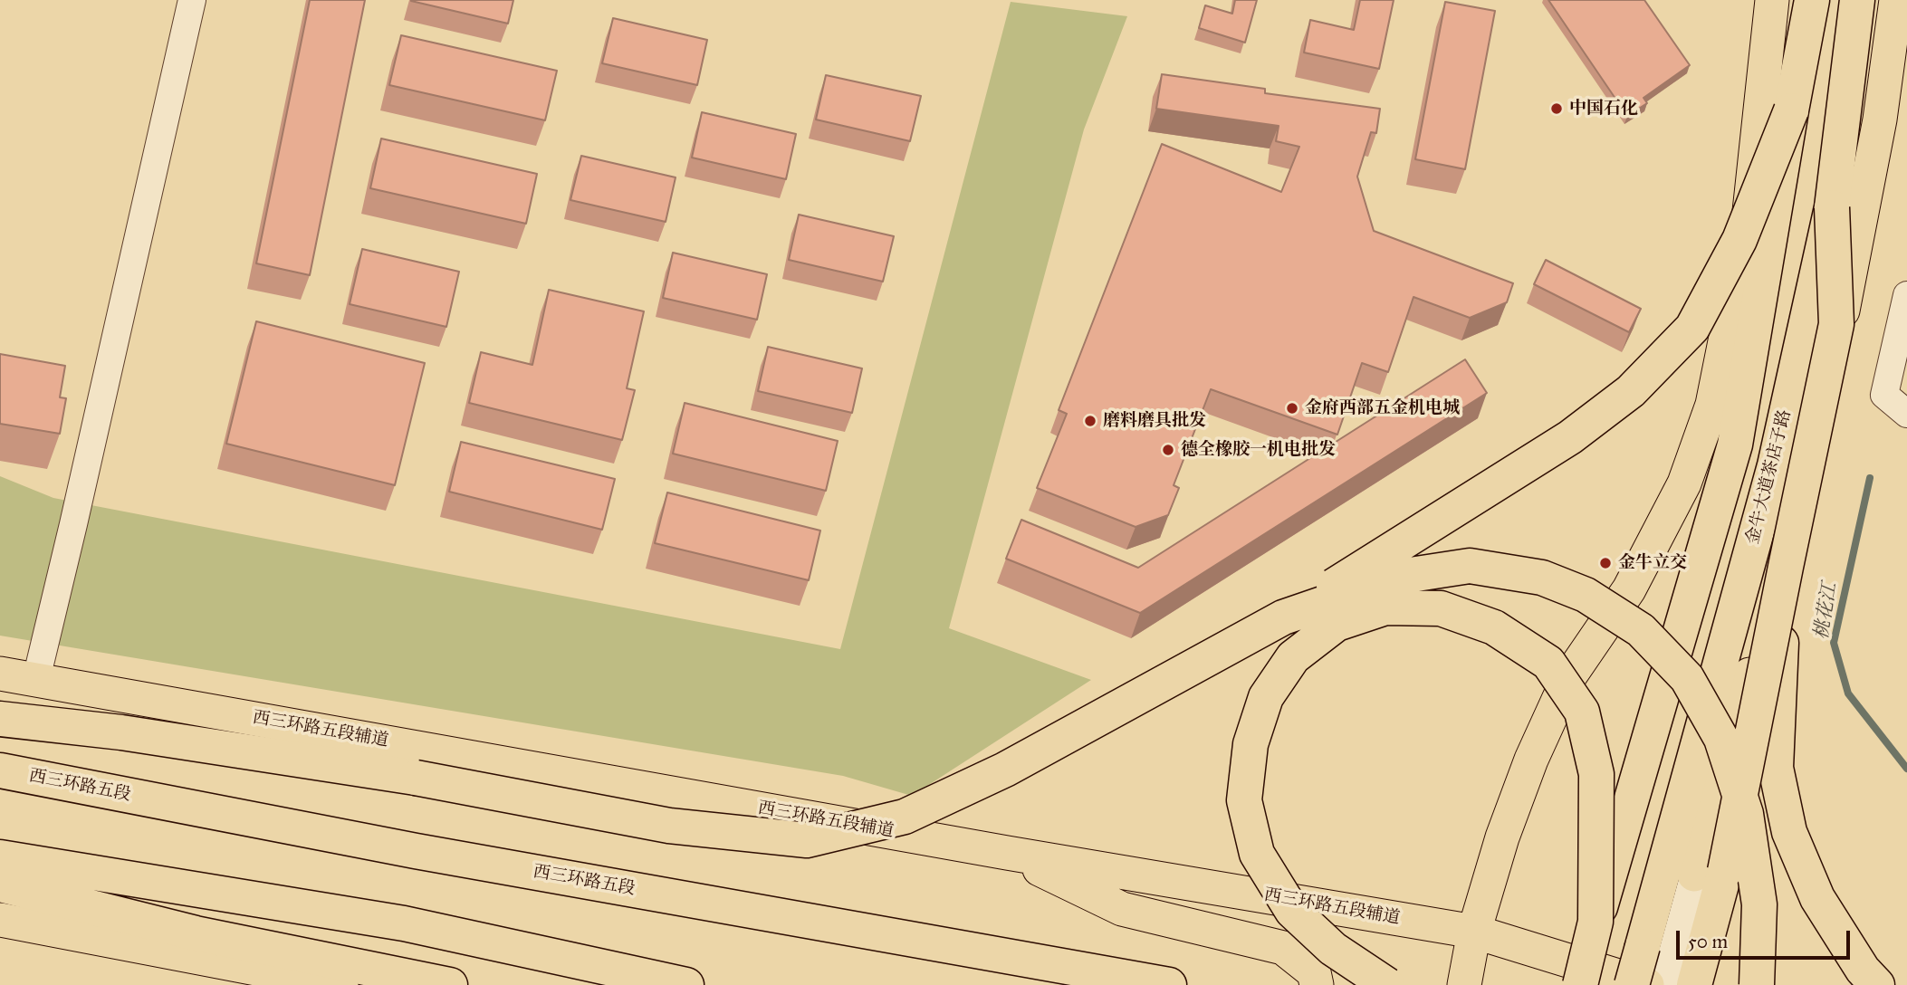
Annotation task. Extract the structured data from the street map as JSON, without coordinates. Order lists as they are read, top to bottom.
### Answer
{
  "streets": {
    "highway": ["金牛大道茶店子路", "西三环路五段"],
    "main road": ["西三环路五段辅道"]
  },
  "water": ["桃花江"],
  "places": [
    "中国石化",
    "金府西部五金机电城",
    "磨料磨具批发",
    "德全橡胶一机电批发",
    "金牛立交"
  ],
  "scale_bar": "50 m"
}
